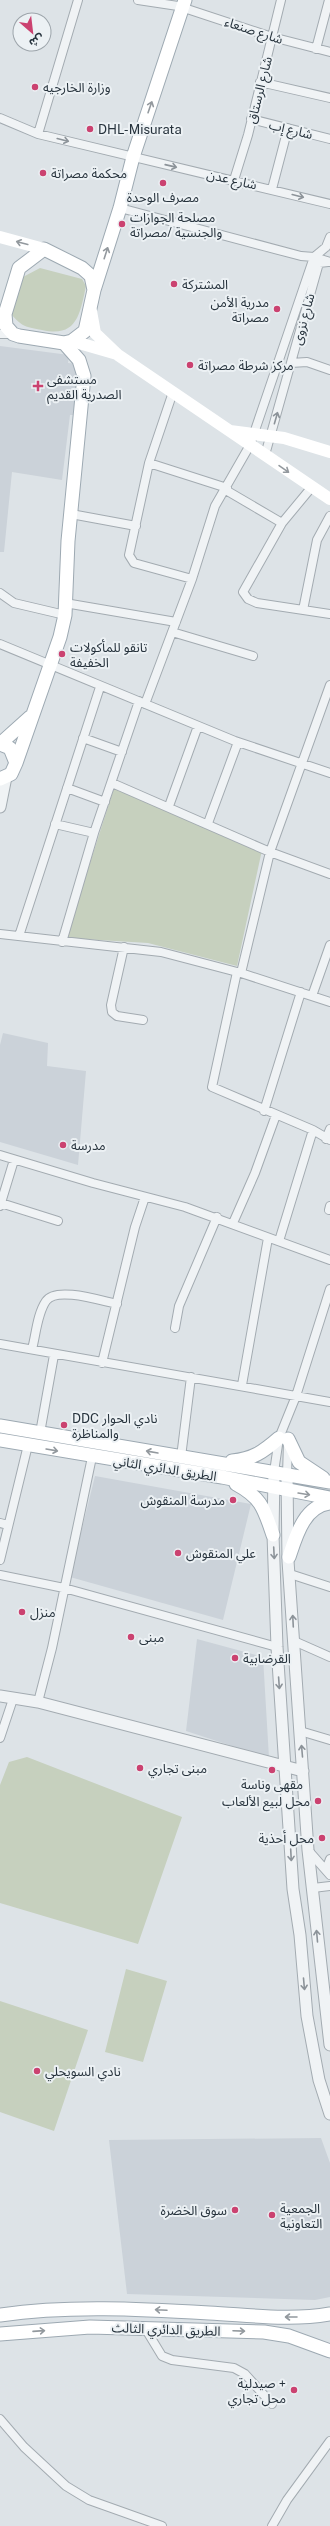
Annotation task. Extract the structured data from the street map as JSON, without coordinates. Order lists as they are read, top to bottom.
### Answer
{
  "streets": {
    "main road": ["الطريق الدائري الثاني", "الطريق الدائري الثالث"],
    "street": [
      "شارع صنعاء",
      "شارع الرستاق",
      "شارع إب",
      "شارع عدن",
      "شارع نزوى"
    ]
  },
  "crossings": [
    ["شارع صنعاء", "شارع الرستاق"],
    ["شارع الرستاق", "شارع إب"],
    ["شارع الرستاق", "شارع عدن"]
  ],
  "places": {
    "other": [
      "وزارة الخارجيه",
      "DHL-Misurata",
      "محكمة مصراتة",
      "مصرف الوحدة",
      "مصلحة الجوازات والجنسية /مصراتة",
      "المشتركة",
      "مدرية الأمن مصراتة",
      "مركز شرطة مصراتة",
      "تانقو للمأكولات الخفيفة",
      "مدرسة",
      "DDC نادي الحوار والمناظرة",
      "مدرسة المنقوش",
      "علي المنقوش",
      "منزل",
      "مبنى",
      "القرضابية",
      "مبنى تجاري",
      "مقهى وناسة",
      "محل لبيع الألعاب",
      "محل أحذية",
      "نادي السويحلي",
      "سوق الخضرة",
      "الجمعية التعاونية",
      "صيدلية + محل تجاري"
    ],
    "health": ["مستشفى الصدرية القديم"]
  },
  "north": "bottom right"
}
